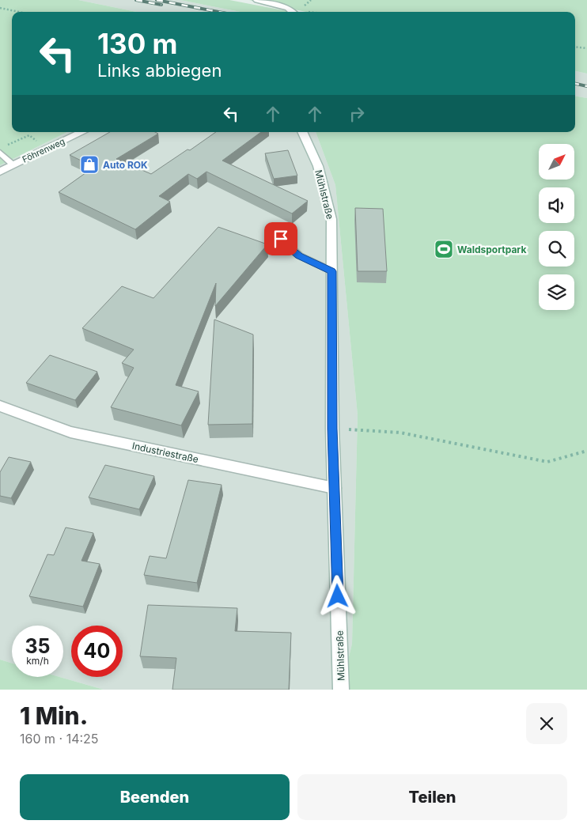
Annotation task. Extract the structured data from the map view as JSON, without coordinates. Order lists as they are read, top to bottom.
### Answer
{
  "streets": {
    "street": ["Föhrenweg", "Mühlstraße", "Industriestraße"]
  },
  "crossings": [
    ["Mühlstraße", "Industriestraße"]
  ],
  "places": {
    "shop": ["Auto ROK"],
    "sports": ["Waldsportpark"]
  },
  "north": "top right",
  "page": {
    "turn": ["130 m", "Links abbiegen"],
    "speed": "35 km/h",
    "limit": "40",
    "heading": ["1 Min.", "160 m · 14:25"],
    "buttons": ["Beenden", "Teilen"]
  }
}
